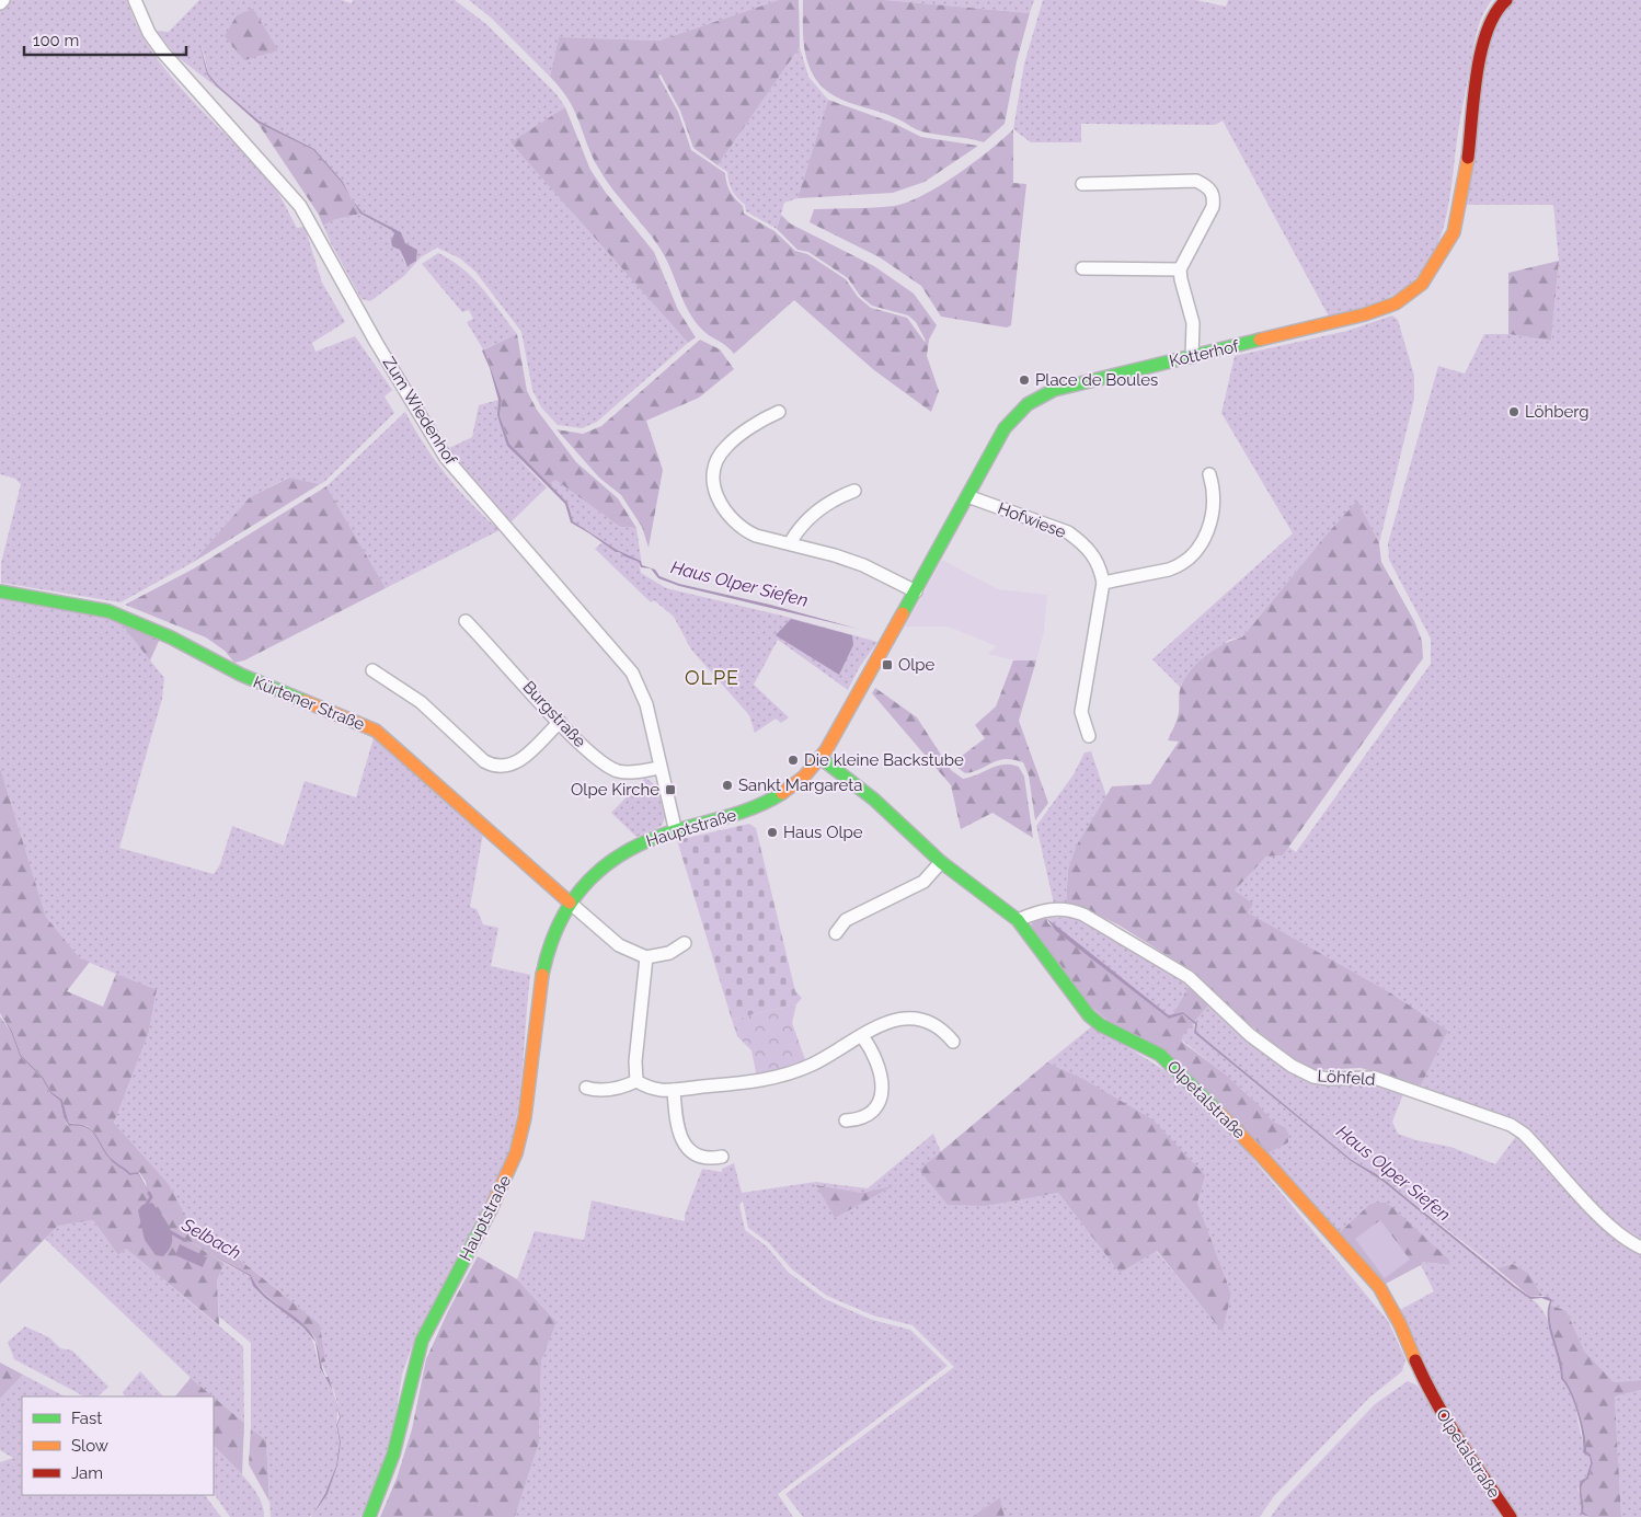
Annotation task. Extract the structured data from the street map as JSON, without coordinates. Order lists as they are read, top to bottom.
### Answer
{
  "streets": {
    "street": [
      "Kotterhof",
      "Zum Wiedenhof",
      "Hofwiese",
      "Kürtener Straße",
      "Burgstraße",
      "Hauptstraße",
      "Löhfeld",
      "Olpetalstraße"
    ]
  },
  "crossings": [
    ["Kotterhof", "Hofwiese"],
    ["Kotterhof", "Hauptstraße"],
    ["Zum Wiedenhof", "Burgstraße"],
    ["Zum Wiedenhof", "Hauptstraße"],
    ["Hofwiese", "Hauptstraße"],
    ["Kürtener Straße", "Hauptstraße"],
    ["Hauptstraße", "Olpetalstraße"],
    ["Löhfeld", "Olpetalstraße"]
  ],
  "districts": ["OLPE"],
  "water": ["Haus Olper Siefen", "Selbach"],
  "places": {
    "other": [
      "Place de Boules",
      "Löhberg",
      "Die kleine Backstube",
      "Sankt Margareta",
      "Haus Olpe"
    ],
    "transit": ["Olpe", "Olpe Kirche"]
  },
  "legend": ["Fast", "Slow", "Jam"],
  "scale_bar": "100 m"
}
